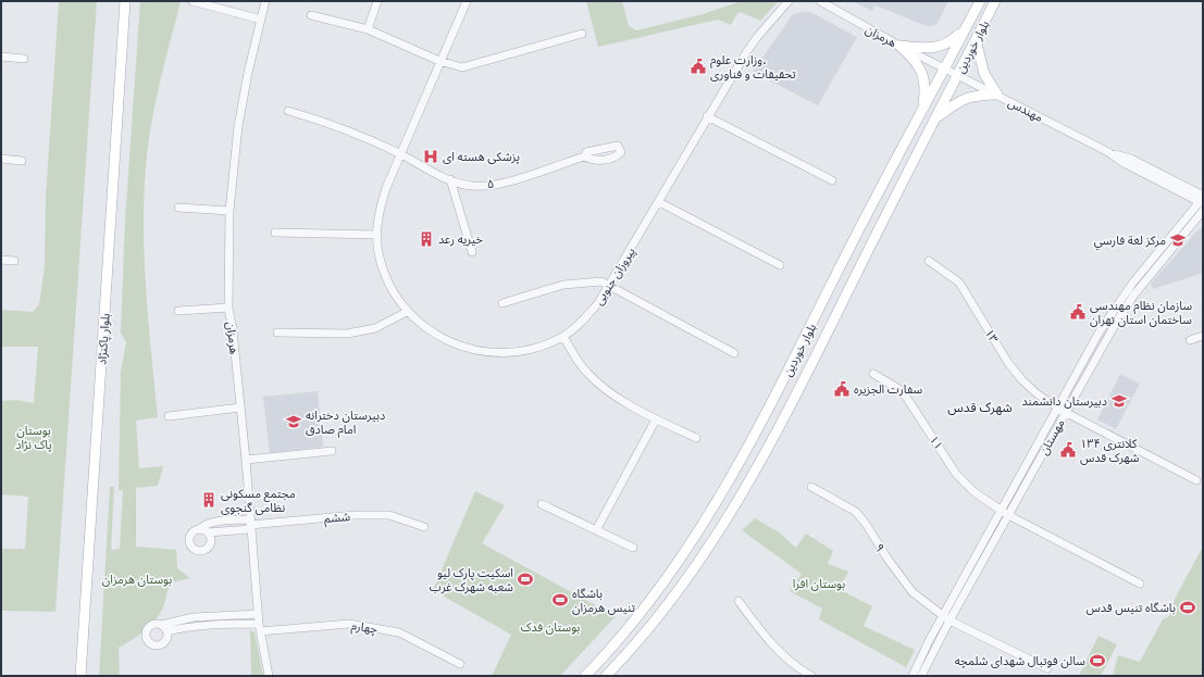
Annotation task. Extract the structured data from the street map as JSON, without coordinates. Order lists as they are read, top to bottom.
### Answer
{
  "streets": {
    "main road": ["بلوار خوردین", "بلوار پاکنژاد"],
    "street": [
      "هرمزان",
      "مهندس",
      "۵",
      "پیروزان جنوبی",
      "۱۳",
      "مهستان",
      "۱۱",
      "ششم",
      "۹",
      "چهارم"
    ]
  },
  "crossings": [
    ["هرمزان", "بلوار خوردین"],
    ["هرمزان", "مهندس"],
    ["هرمزان", "ششم"],
    ["هرمزان", "چهارم"],
    ["بلوار خوردین", "مهندس"],
    ["۵", "پیروزان جنوبی"],
    ["۱۳", "مهستان"],
    ["مهستان", "۱۱"],
    ["مهستان", "۹"]
  ],
  "districts": ["شهرک قدس"],
  "parks": [
    "بوستان پاک نژاد",
    "بوستان هرمزان",
    "بوستان افرا",
    "بوستان فدک"
  ],
  "places": {
    "public building": [
      "وزارت علوم، تحقیقات و فناوری",
      "سازمان نظام مهندسی ساختمان استان تهران",
      "سفارت الجزیره",
      "کلانتری ۱۳۴ شهرک قدس"
    ],
    "hospital": ["پزشکی هسته ای"],
    "building": ["خیریه رعد", "مجتمع مسکونی نظامی گنجوی"],
    "school or university": ["مركز لغة فارسي", "دبیرستان دانشمند", "دبیرستان دخترانه امام صادق"],
    "sports": [
      "اسکیت پارک لیو شعبه شهرک غرب",
      "باشگاه تنیس هرمزان",
      "باشگاه تنیس قدس",
      "سالن فوتبال شهدای شلمچه"
    ]
  }
}
